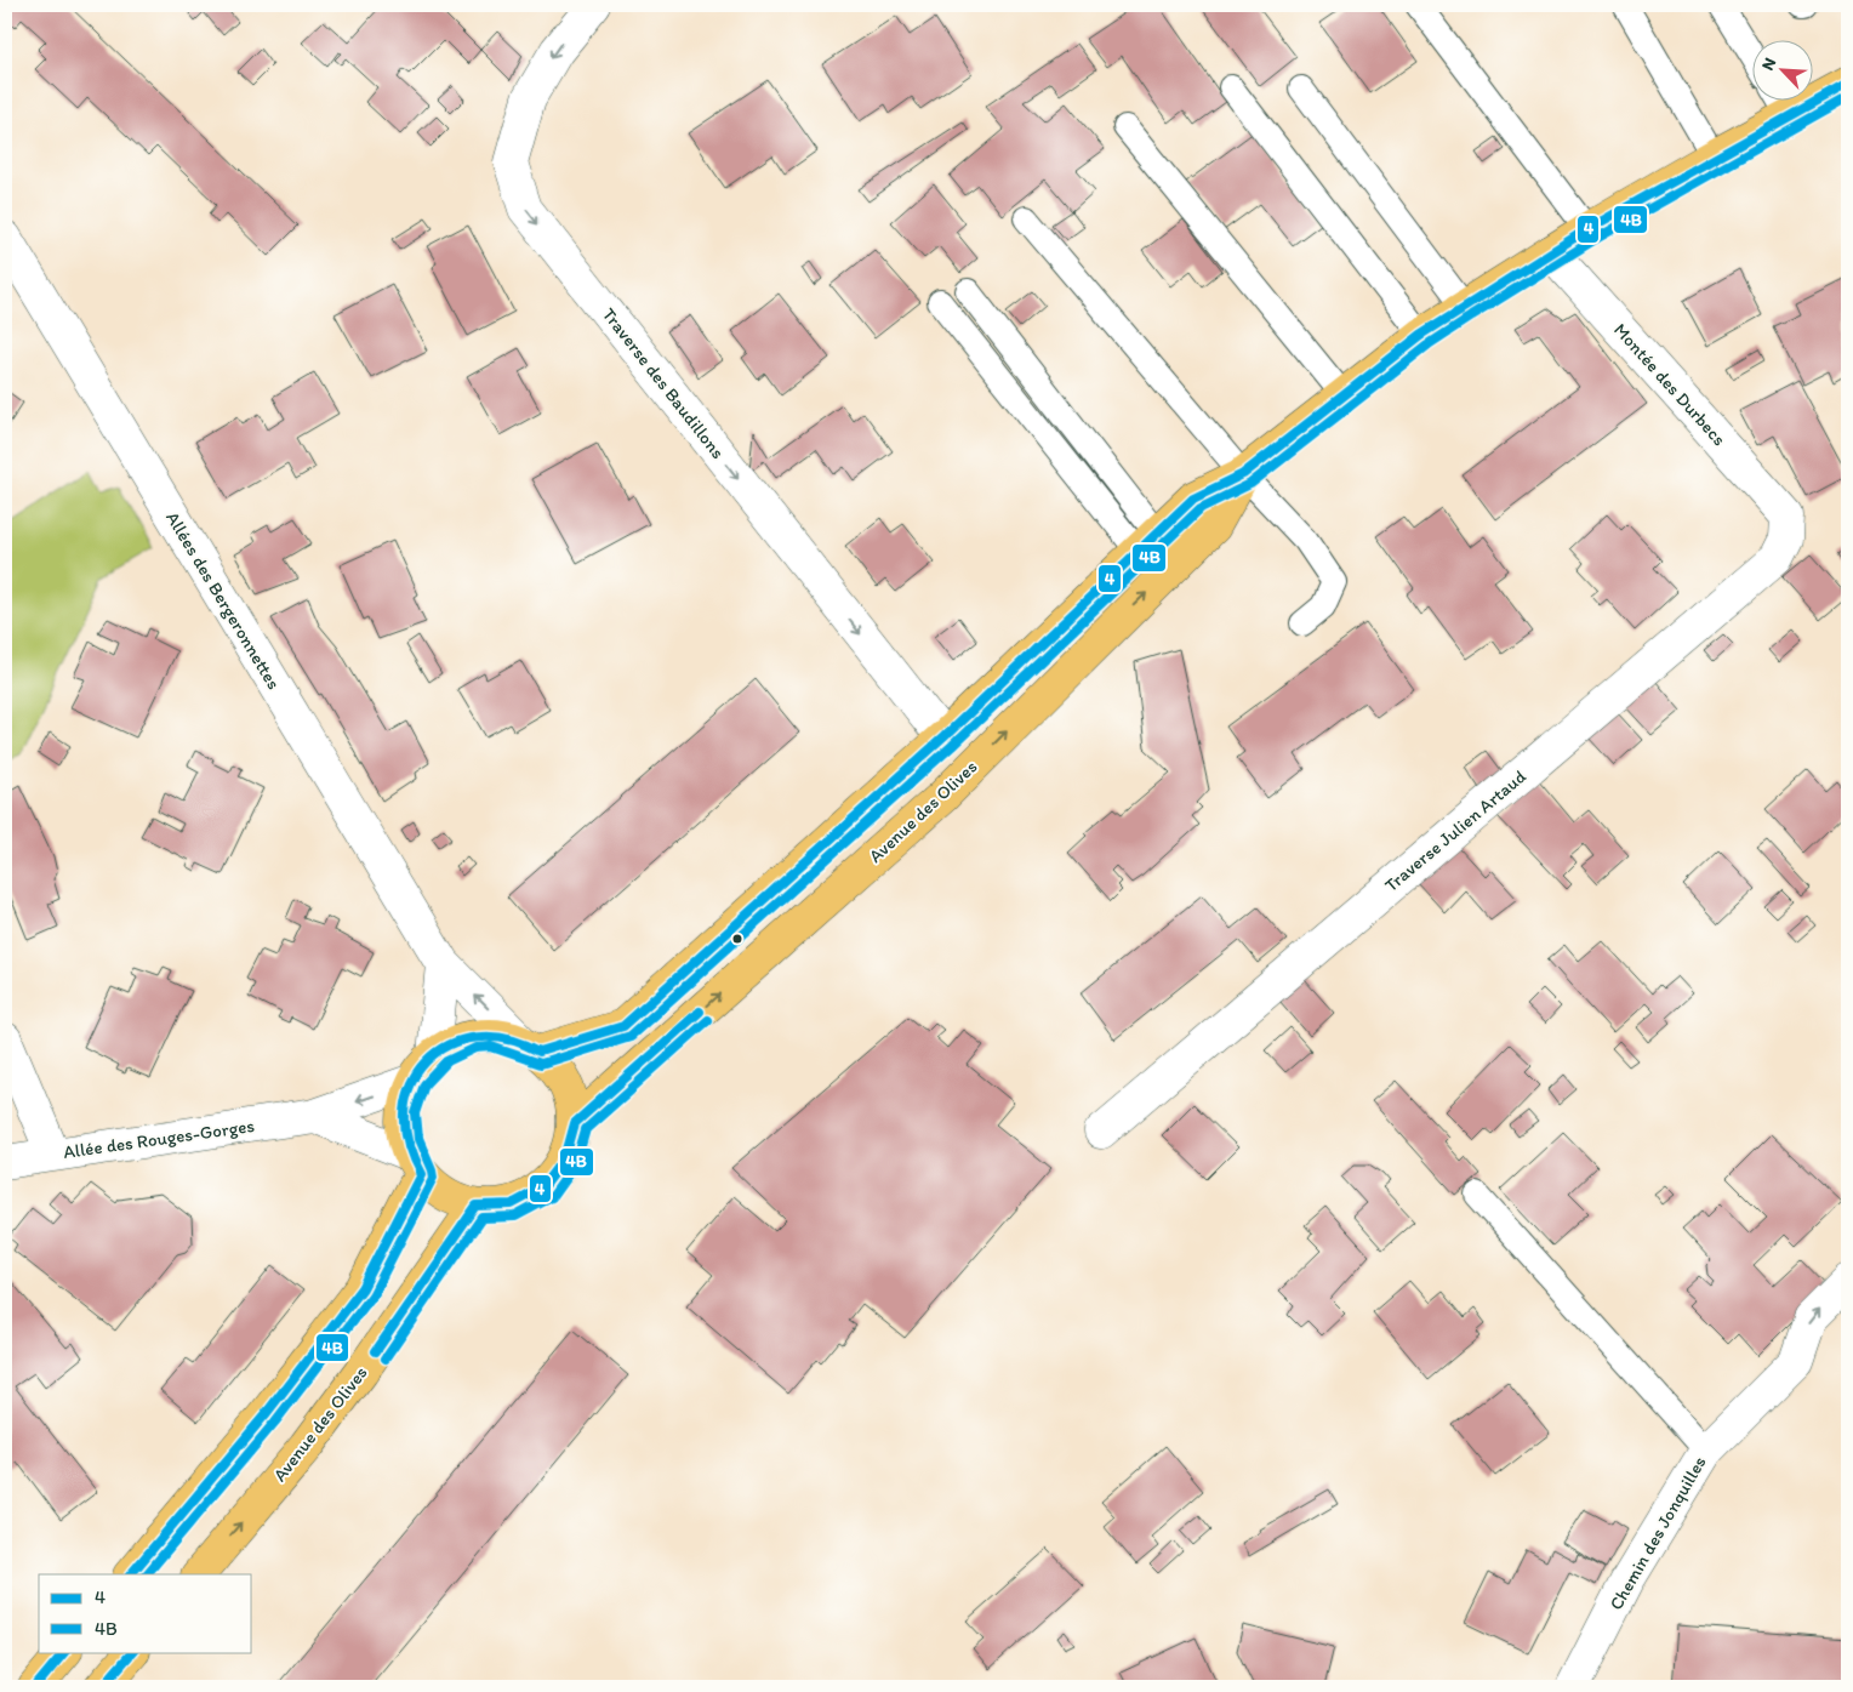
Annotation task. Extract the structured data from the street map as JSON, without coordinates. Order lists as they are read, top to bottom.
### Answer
{
  "streets": {
    "main road": ["Avenue des Olives"],
    "street": [
      "Traverse des Baudillons",
      "Montée des Durbecs",
      "Allées des Bergeronnettes",
      "Traverse Julien Artaud",
      "Allée des Rouges-Gorges",
      "Chemin des Jonquilles"
    ]
  },
  "crossings": [
    ["Traverse des Baudillons", "Avenue des Olives"],
    ["Montée des Durbecs", "Avenue des Olives"],
    ["Montée des Durbecs", "Traverse Julien Artaud"],
    ["Allées des Bergeronnettes", "Avenue des Olives"],
    ["Allées des Bergeronnettes", "Allée des Rouges-Gorges"],
    ["Avenue des Olives", "Allée des Rouges-Gorges"]
  ],
  "one_way": ["Traverse des Baudillons", "Chemin des Jonquilles"],
  "lines": ["transit line 4", "transit line 4B"],
  "legend": ["4", "4B"],
  "north": "top left"
}
